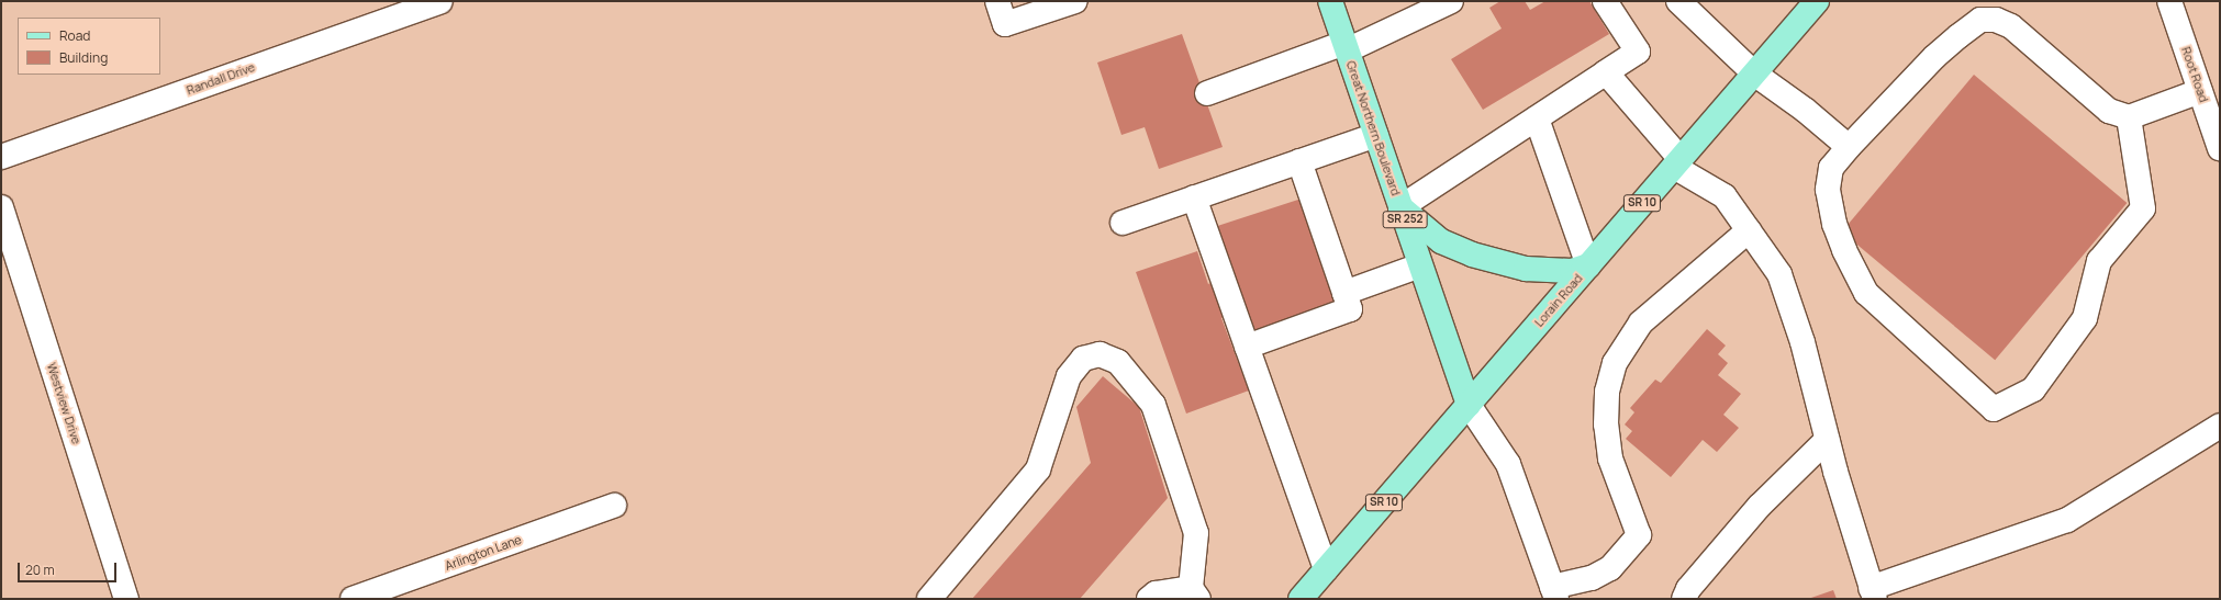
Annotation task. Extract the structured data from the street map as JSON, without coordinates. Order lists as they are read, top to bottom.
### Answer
{
  "streets": {
    "main road": [
      "Great Northern Boulevard",
      "SR 10",
      "SR 252",
      "Lorain Road"
    ],
    "street": [
      "Root Road",
      "Randall Drive",
      "Westview Drive",
      "Arlington Lane"
    ]
  },
  "crossings": [
    ["Great Northern Boulevard", "Lorain Road"]
  ],
  "legend": ["Road", "Building"],
  "scale_bar": "20 m"
}
